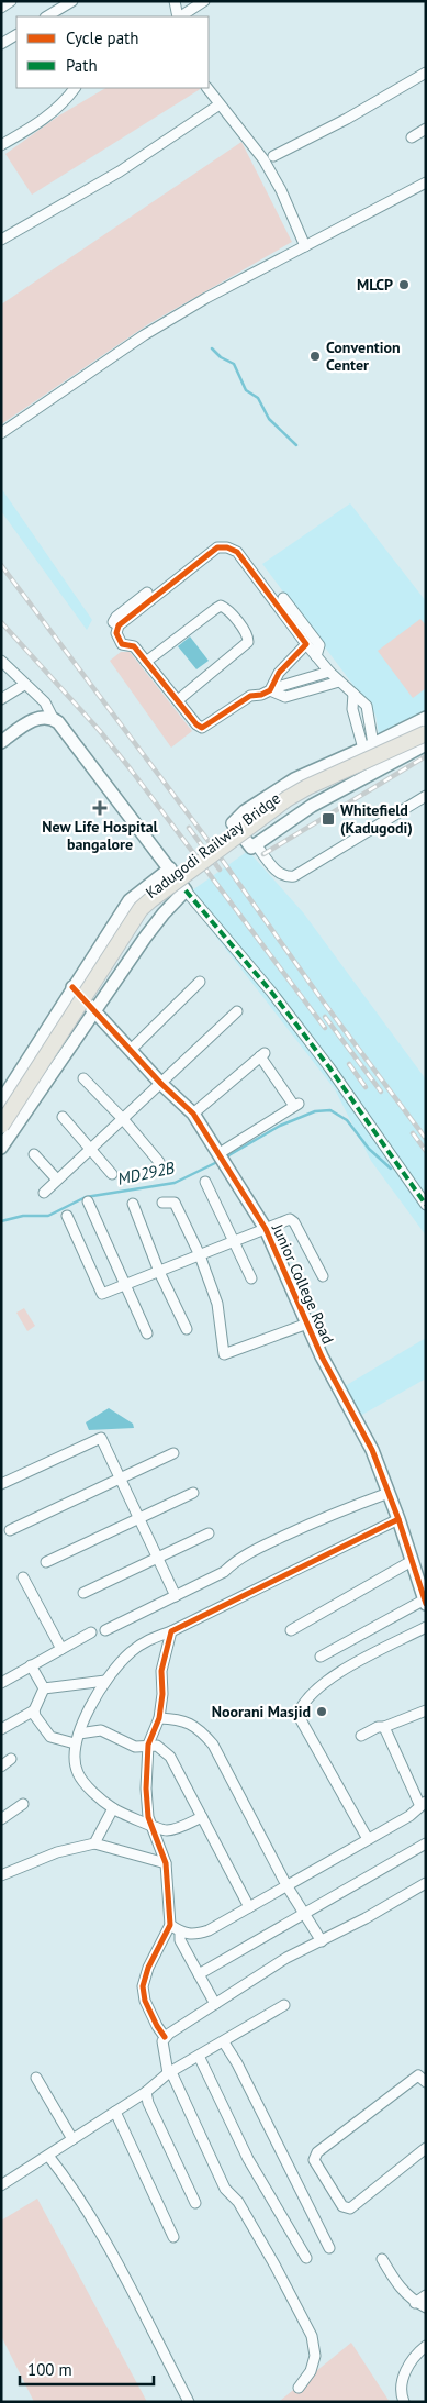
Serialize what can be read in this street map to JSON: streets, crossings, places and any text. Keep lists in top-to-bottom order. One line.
{"streets":{"main road":["Kadugodi Railway Bridge"],"street":["Junior College Road"]},"water":["MD292B"],"places":{"other":["MLCP","Convention Center","Noorani Masjid"],"health":["New Life Hospital bangalore"],"transit":["Whitefield (Kadugodi)"]},"legend":["Cycle path","Path"],"scale_bar":"100 m"}
